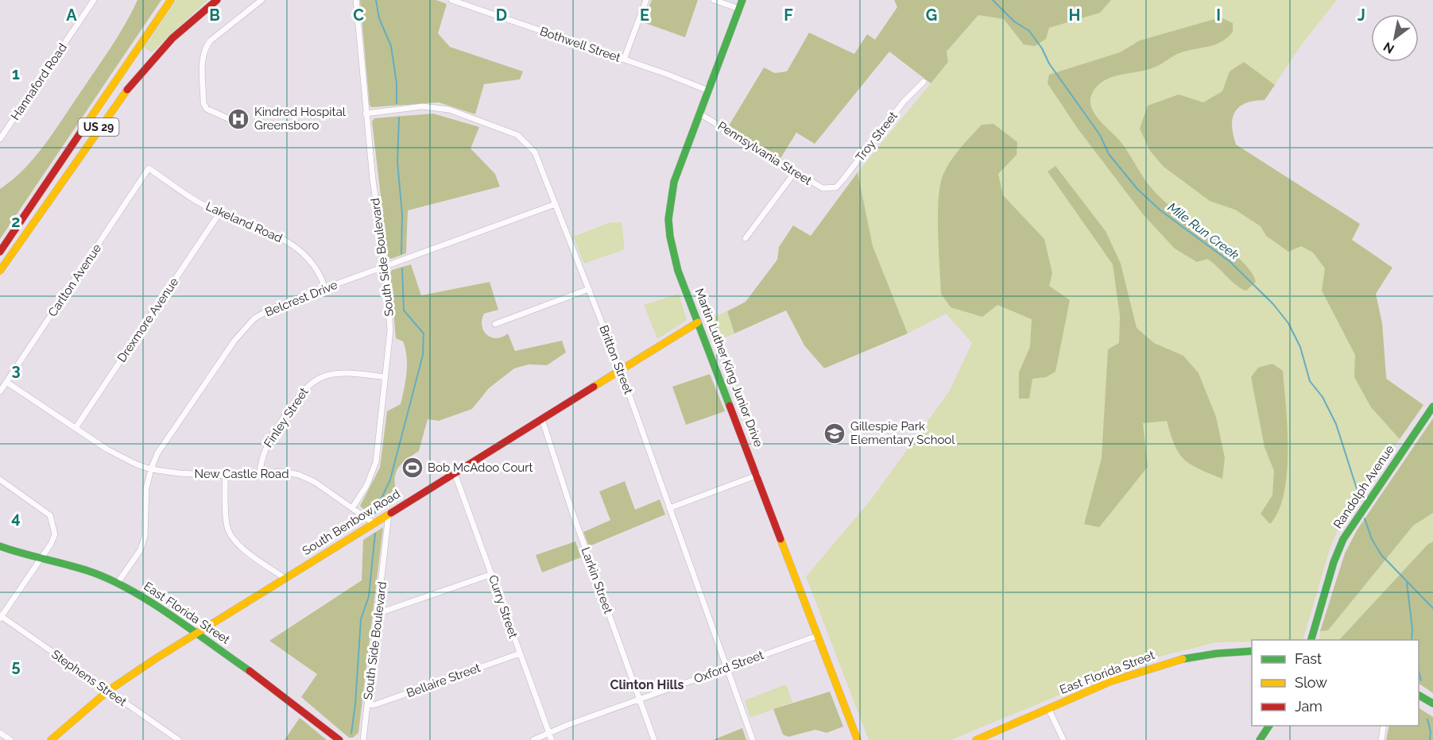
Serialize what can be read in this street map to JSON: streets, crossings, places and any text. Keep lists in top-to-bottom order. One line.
{"streets":{"main road":["US 29","Martin Luther King Junior Drive","Randolph Avenue","South Benbow Road","East Florida Street"],"street":["Bothwell Street","Hannaford Road","Troy Street","Pennsylvania Street","Lakeland Road","South Side Boulevard","Carlton Avenue","Belcrest Drive","Drexmore Avenue","Britton Street","Finley Street","New Castle Road","Larkin Street","Curry Street","Oxford Street","Stephens Street","Bellaire Street"]},"crossings":[["Bothwell Street","Martin Luther King Junior Drive"],["Troy Street","Pennsylvania Street"],["Pennsylvania Street","Martin Luther King Junior Drive"],["Lakeland Road","Carlton Avenue"],["Lakeland Road","Belcrest Drive"],["Lakeland Road","Drexmore Avenue"],["South Side Boulevard","Belcrest Drive"],["South Side Boulevard","Britton Street"],["South Side Boulevard","Finley Street"],["South Side Boulevard","New Castle Road"],["South Side Boulevard","South Benbow Road"],["South Side Boulevard","Bellaire Street"],["Carlton Avenue","New Castle Road"],["Belcrest Drive","Britton Street"],["Belcrest Drive","New Castle Road"],["Belcrest Drive","East Florida Street"],["Drexmore Avenue","New Castle Road"],["Britton Street","South Benbow Road"],["Britton Street","Oxford Street"],["Martin Luther King Junior Drive","South Benbow Road"],["Martin Luther King Junior Drive","Oxford Street"],["Finley Street","New Castle Road"],["New Castle Road","South Benbow Road"],["South Benbow Road","Larkin Street"],["South Benbow Road","Curry Street"],["South Benbow Road","East Florida Street"],["South Benbow Road","Stephens Street"],["Larkin Street","Oxford Street"],["Curry Street","Oxford Street"],["Curry Street","Bellaire Street"]],"districts":["Clinton Hills"],"water":["Mile Run Creek"],"places":{"hospital":["Kindred Hospital Greensboro"],"school or university":["Gillespie Park Elementary School"],"sports":["Bob McAdoo Court"]},"legend":["Fast","Slow","Jam"],"north":"bottom left","grid":{"columns":["A","B","C","D","E","F","G","H","I","J"],"rows":["1","2","3","4","5"]}}
